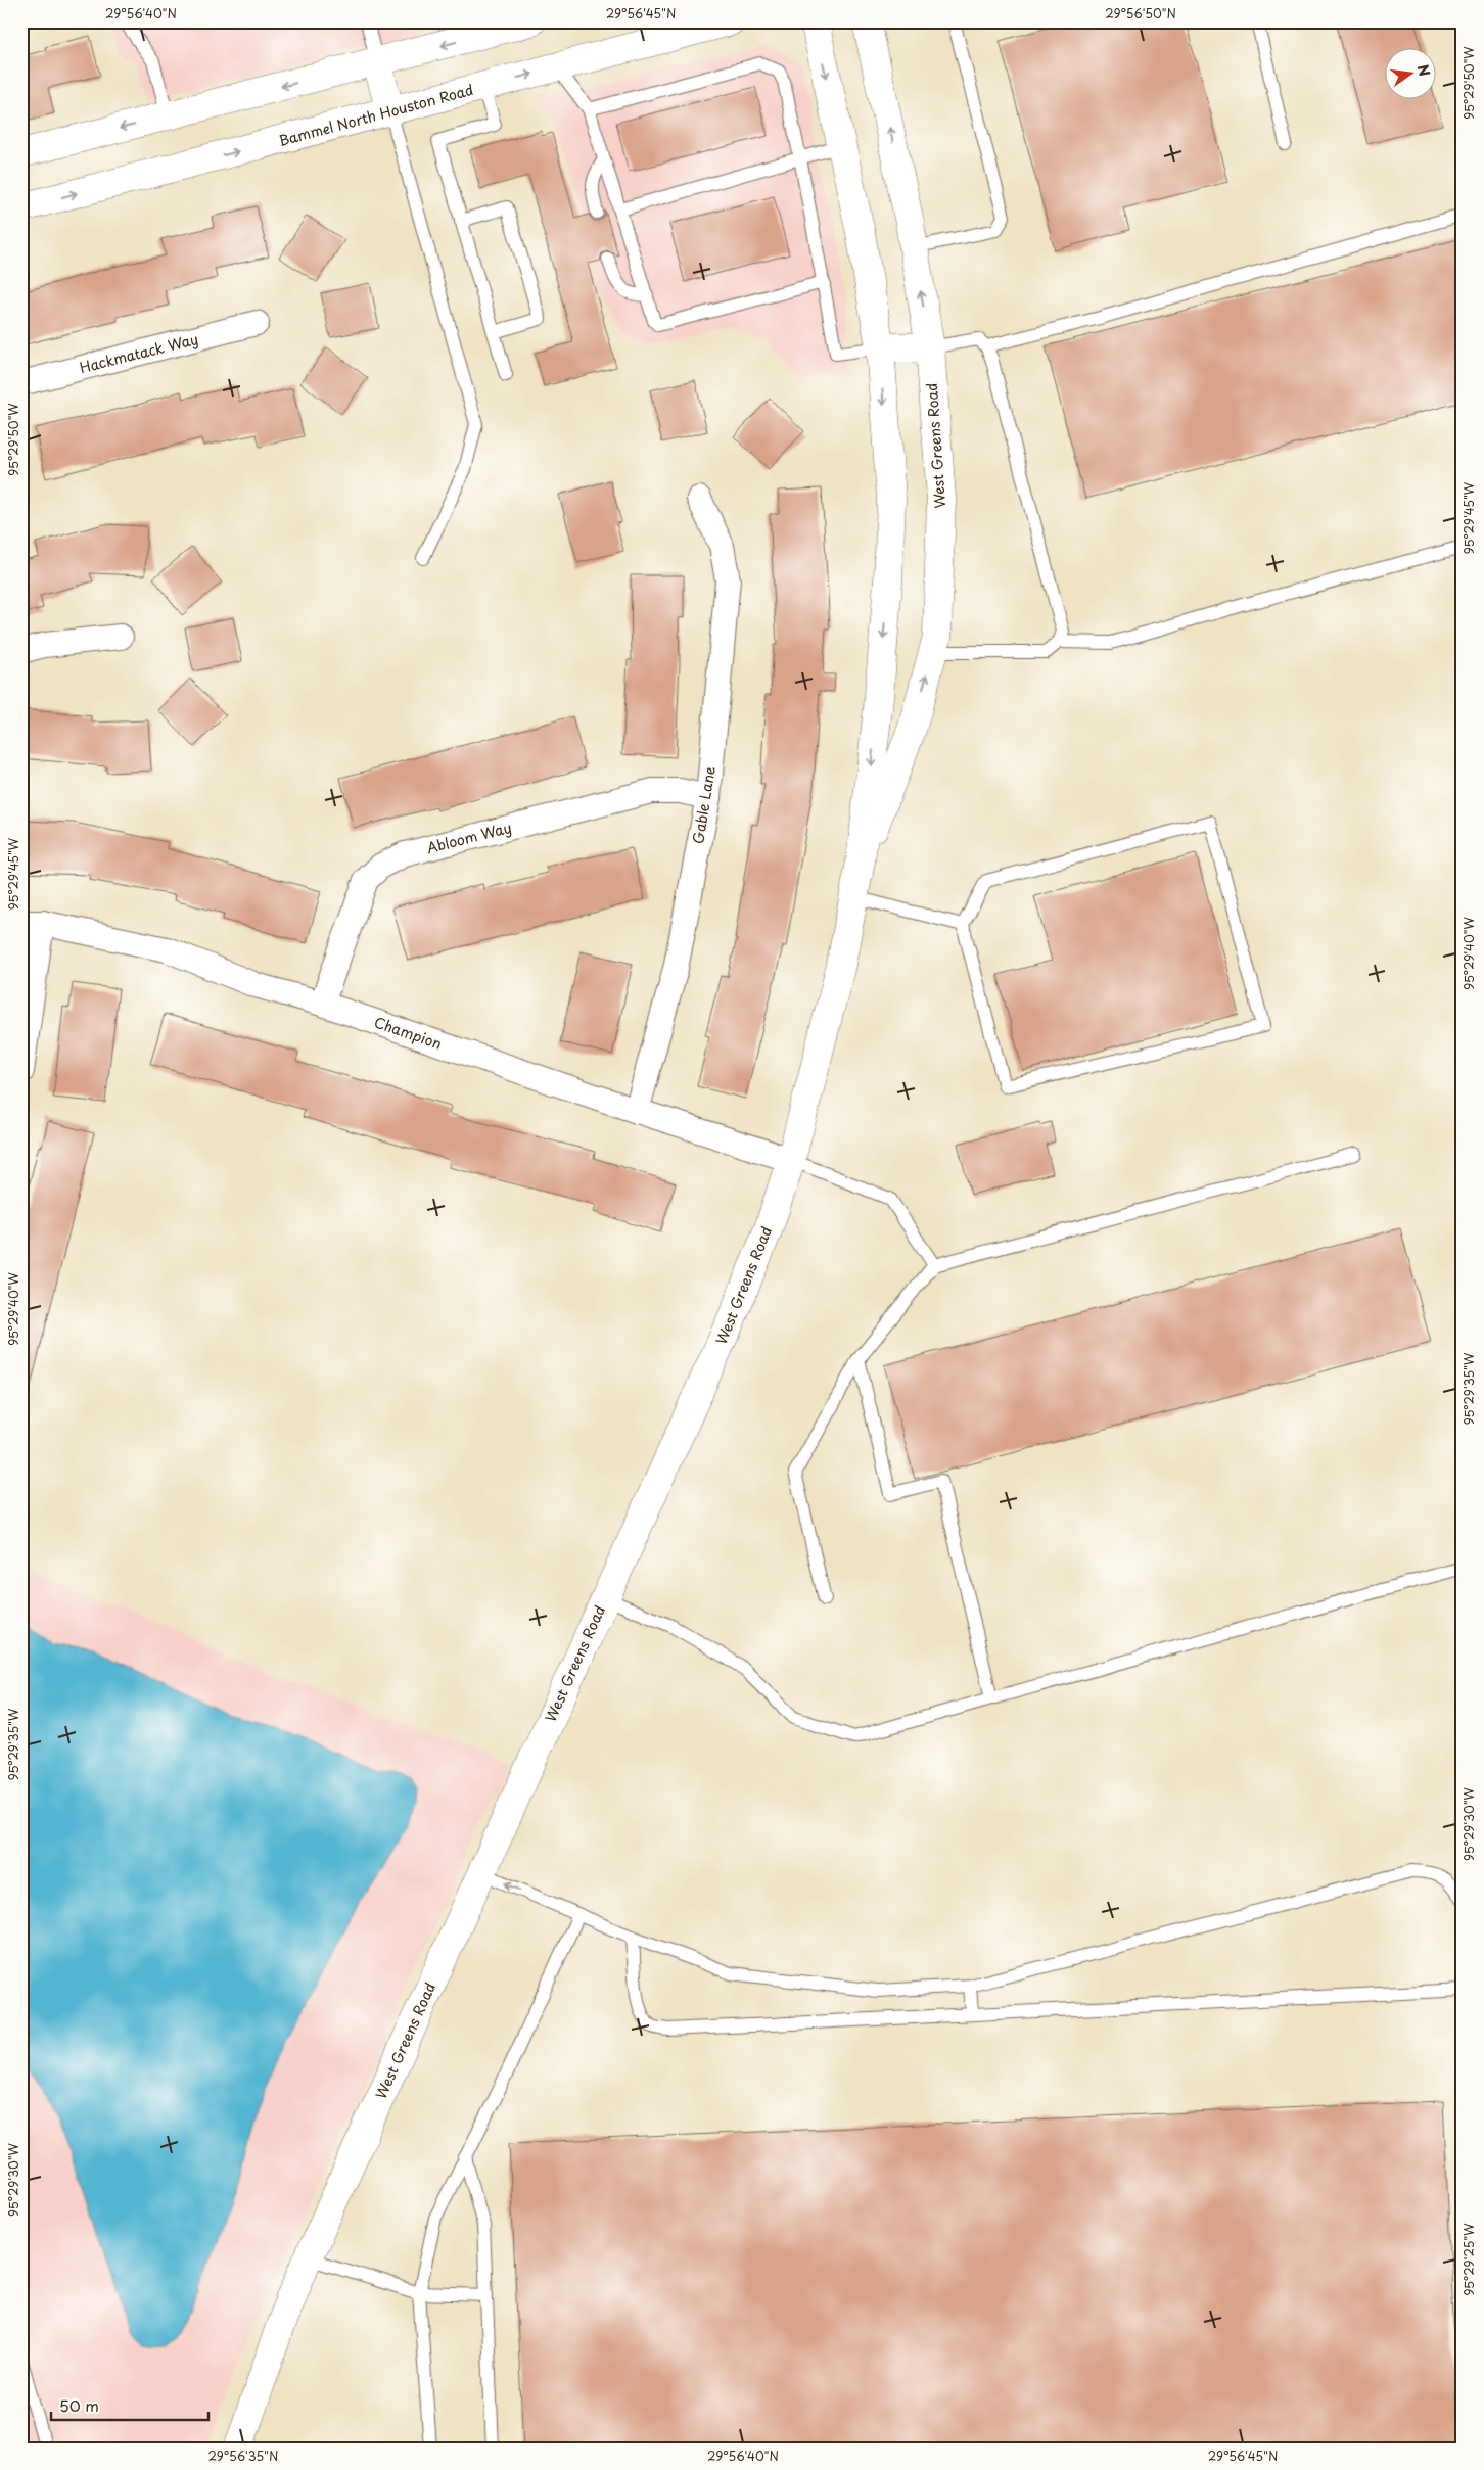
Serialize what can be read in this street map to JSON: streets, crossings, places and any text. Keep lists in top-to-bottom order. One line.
{"streets":{"main road":["Bammel North Houston Road","West Greens Road"],"street":["Hackmatack Way","Gable Lane","Abloom Way","Champion"]},"crossings":[["West Greens Road","Champion"],["Gable Lane","Abloom Way"],["Gable Lane","Champion"],["Abloom Way","Champion"]],"scale_bar":"50 m","north":"right","coordinates":["29°56'40\"N","29°56'45\"N","29°56'50\"N","95°29'50\"W","95°29'45\"W","95°29'40\"W","95°29'35\"W","95°29'30\"W","95°29'25\"W","29°56'35\"N"]}
